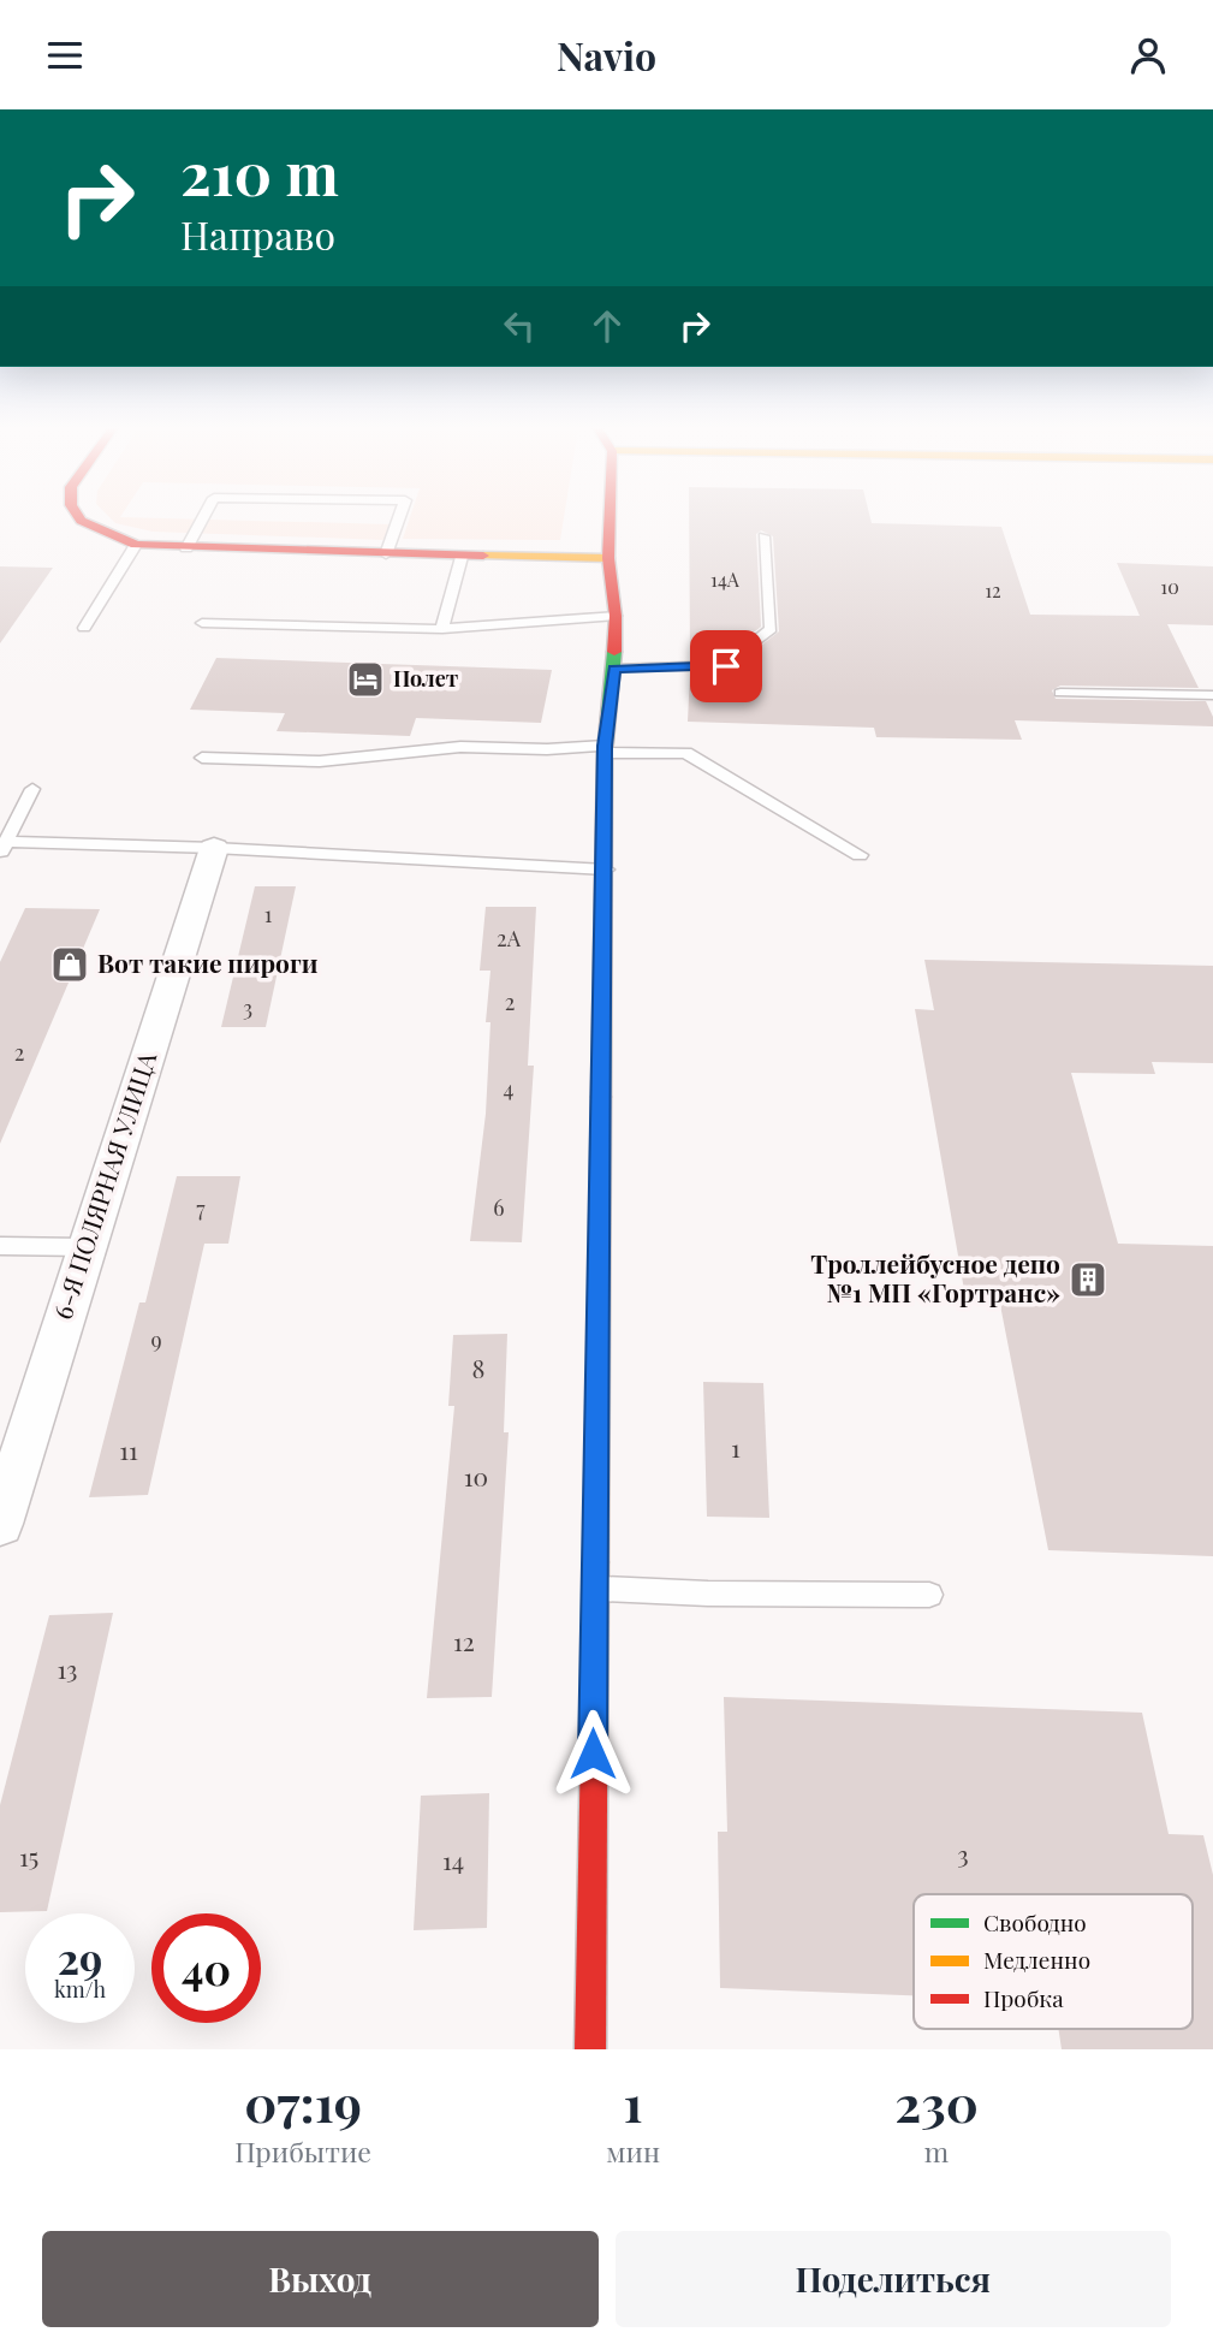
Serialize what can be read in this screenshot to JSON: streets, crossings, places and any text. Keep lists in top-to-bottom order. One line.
{"streets":{"street":["6-Я ПОЛЯРНАЯ УЛИЦА"]},"places":{"hotel":["Полет"],"shop":["Вот такие пироги"],"building":["Троллейбусное депо №1 МП «Гортранс»"]},"house_numbers":["14А","10","12","1","2А","2","3","2","4","6","7","9","8","1","11","10","12","13","3","15","14"],"legend":["Свободно","Медленно","Пробка"],"page":{"header":"Navio","turn":["210 m","Направо"],"speed":"29 km/h","limit":"40","eta":["07:19","Прибытие","1","мин","230","m"],"buttons":["Выход","Поделиться"]}}
